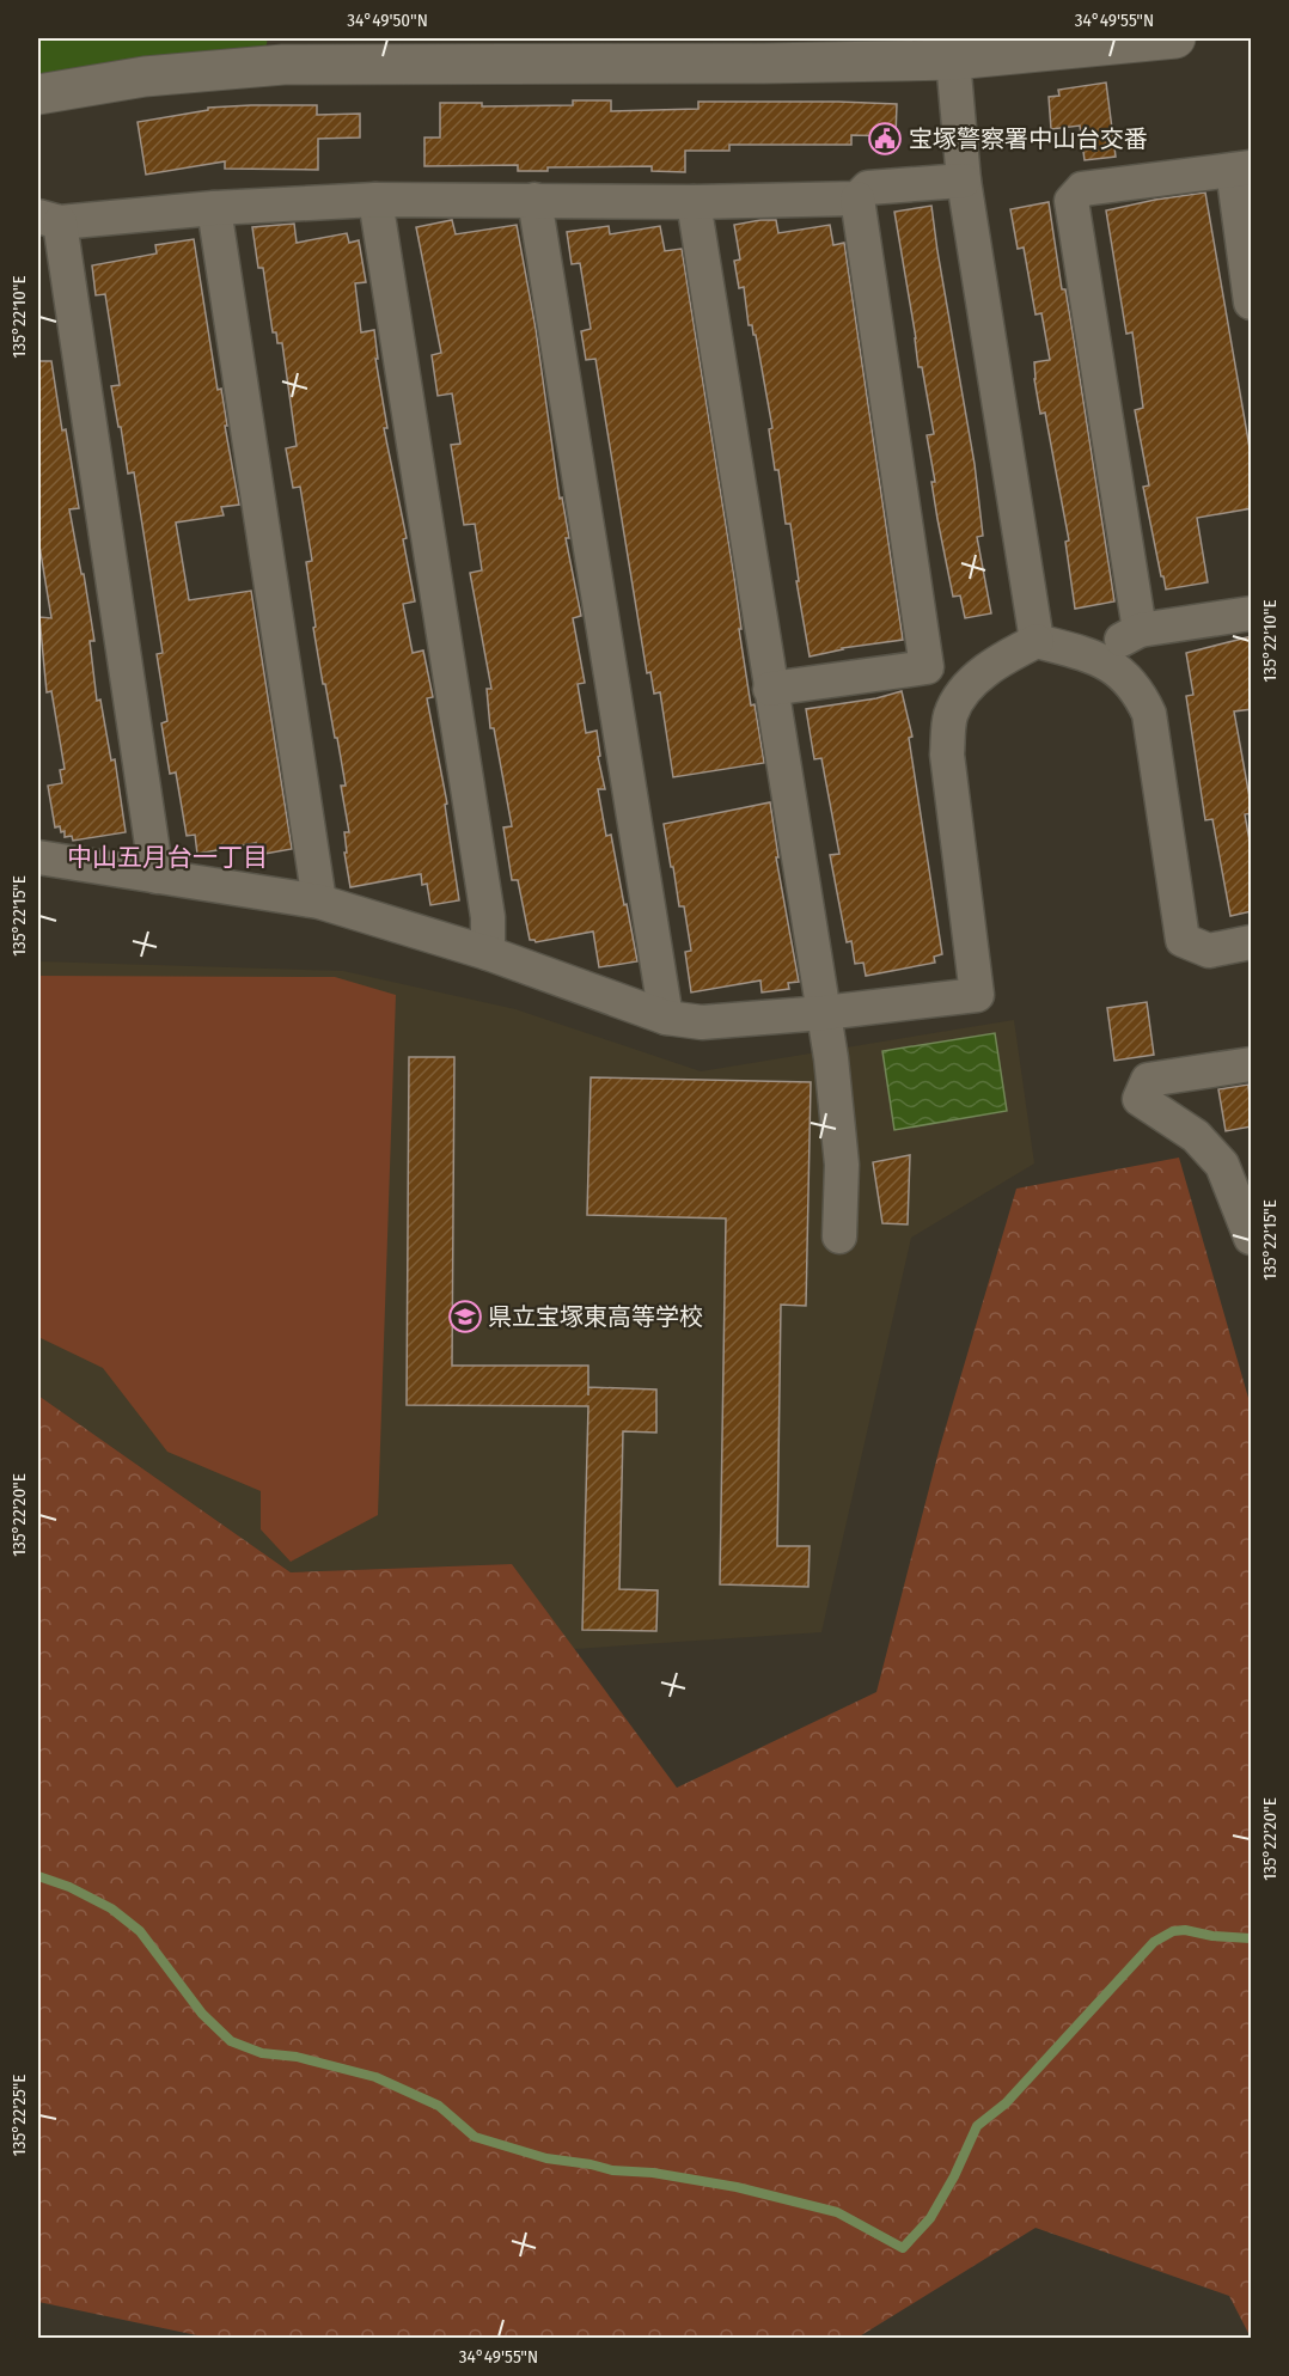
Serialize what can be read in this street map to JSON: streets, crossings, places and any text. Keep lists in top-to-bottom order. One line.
{"districts":["中山五月台一丁目"],"places":{"public building":["宝塚警察署中山台交番"],"school or university":["県立宝塚東高等学校"]},"coordinates":["34°49'50\"N","34°49'55\"N","135°22'10\"E","135°22'15\"E","135°22'20\"E","135°22'25\"E"]}
